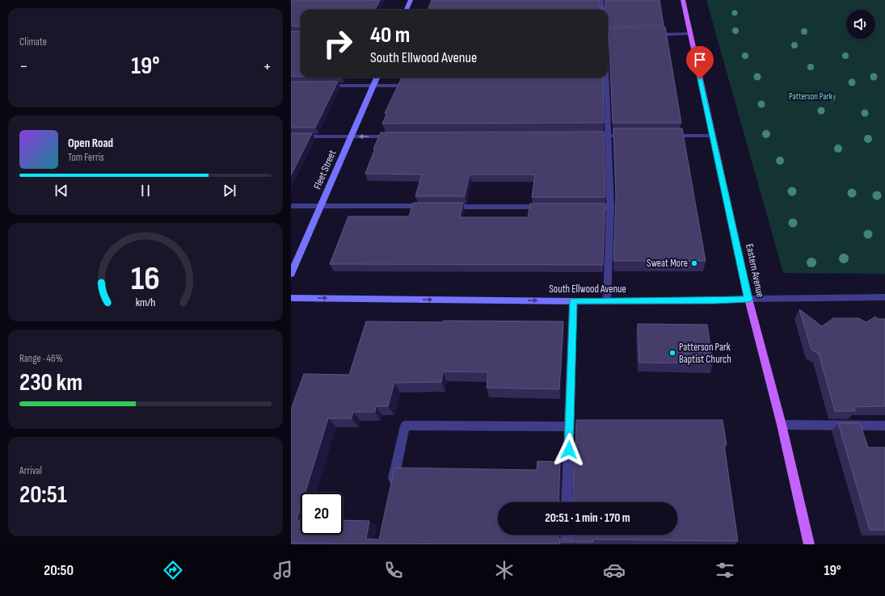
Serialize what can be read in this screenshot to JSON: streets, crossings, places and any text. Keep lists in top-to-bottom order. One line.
{"streets":{"main road":["Eastern Avenue"],"street":["Fleet Street","South Ellwood Avenue"]},"crossings":[["Eastern Avenue","South Ellwood Avenue"]],"one_way":["South Ellwood Avenue"],"parks":["Patterson Park"],"places":["Sweat More","Patterson Park Baptist Church"],"page":{"tile":["Climate",["Range · 46%","230 km"],["Arrival","20:51"]],"turn":["40 m","South Ellwood Avenue"],"heat":["−","19°","+"],"song":["Open Road","Tom Ferris"],"limit":"20","trip":"20:51 · 1 min · 170 m","tabs":["20:50","19°"],"gauge":["16","km/h"]}}
